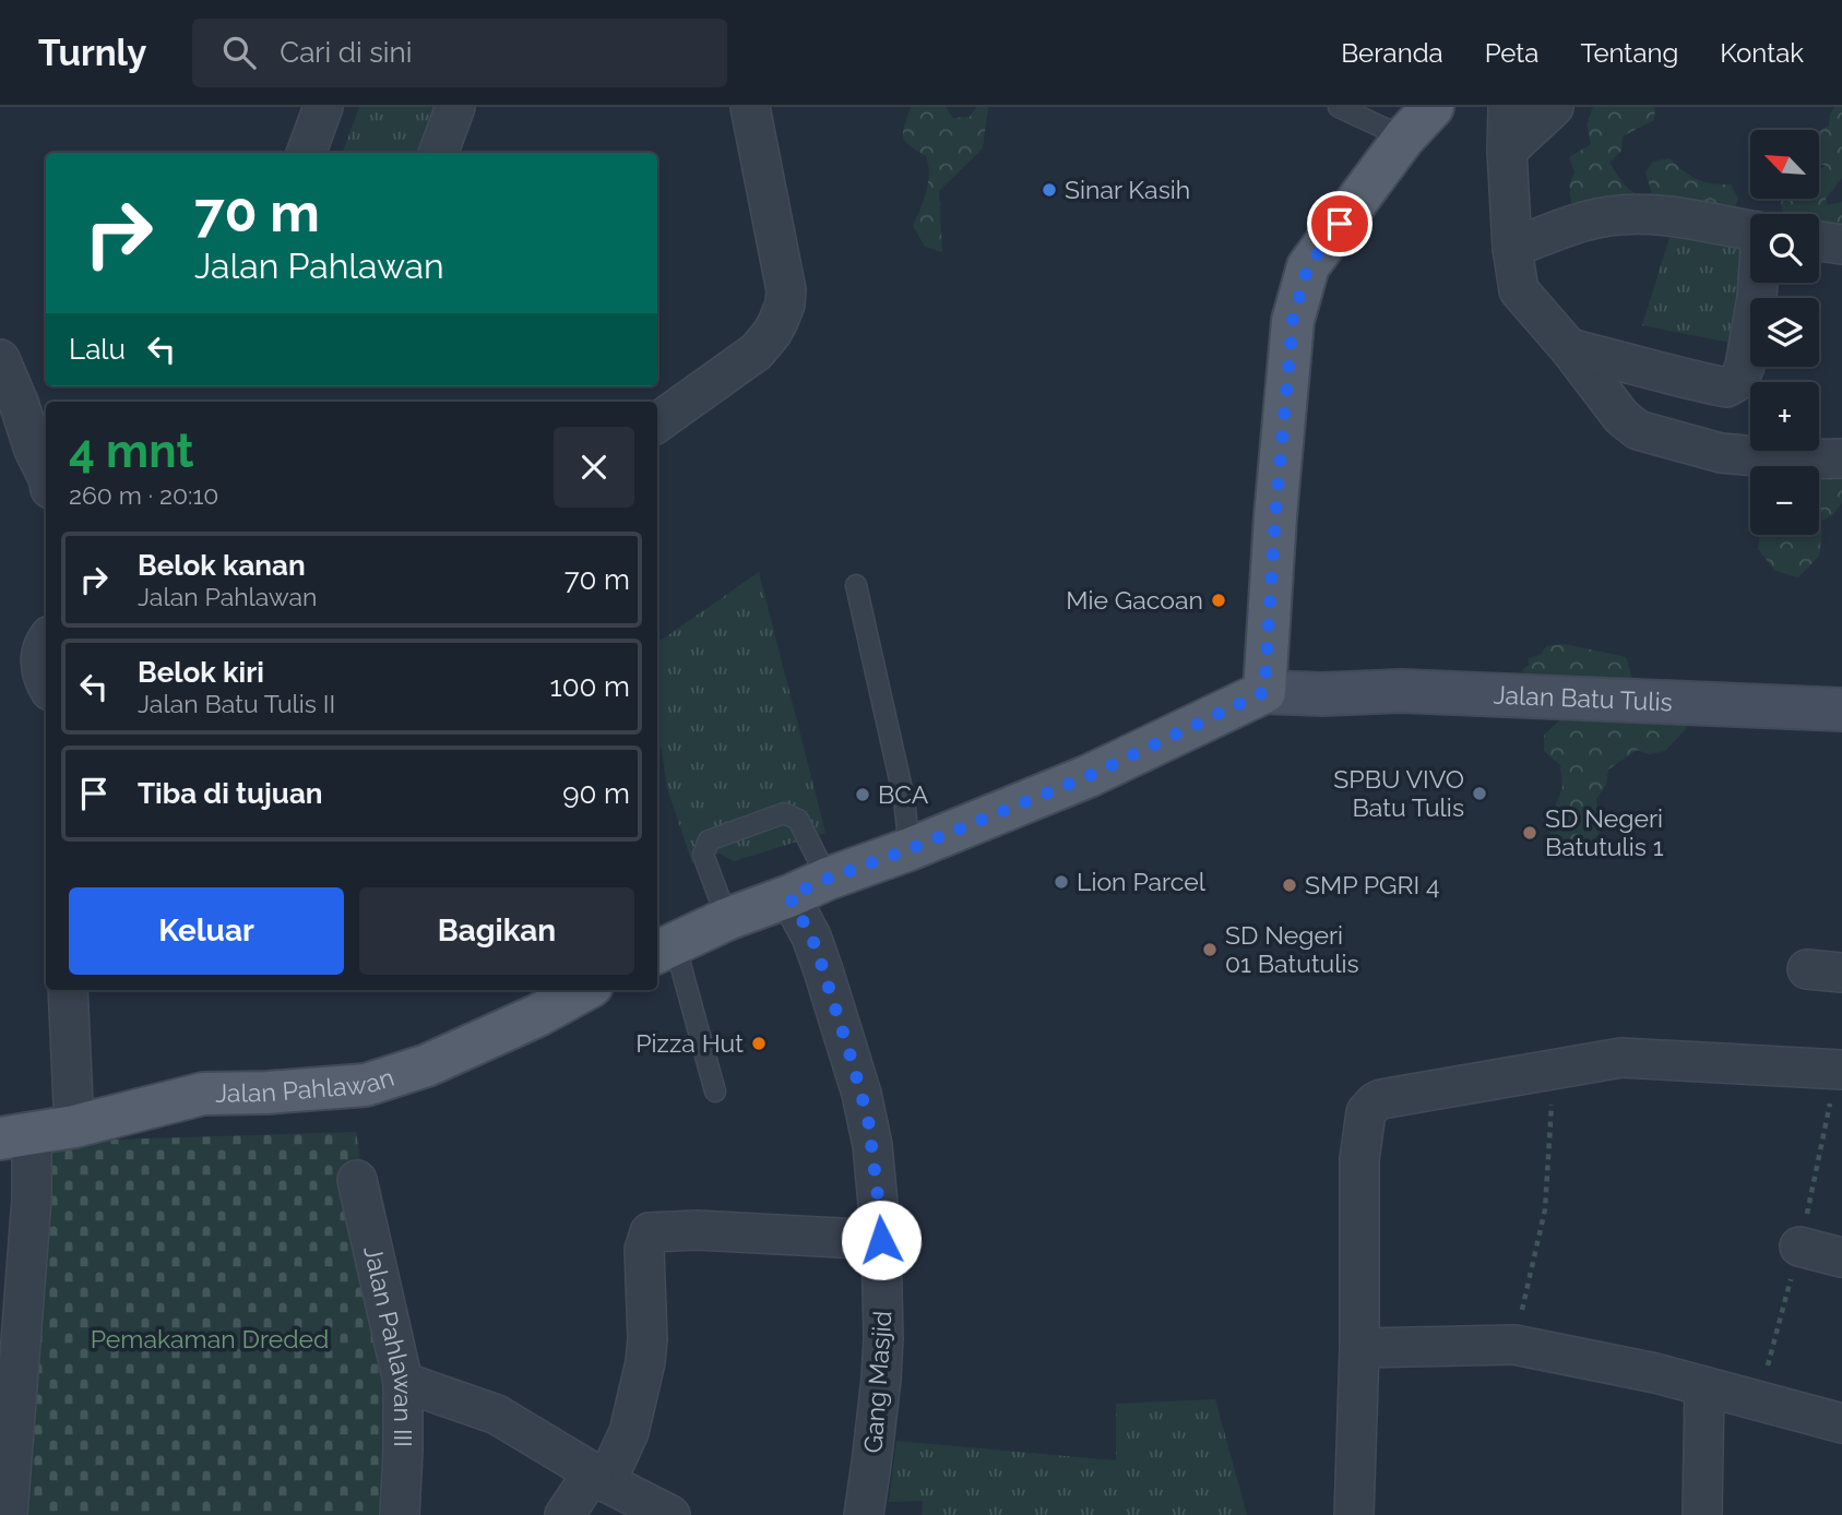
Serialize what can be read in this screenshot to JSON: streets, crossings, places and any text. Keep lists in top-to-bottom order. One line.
{"streets":{"main road":["Jalan Batu Tulis","Jalan Pahlawan"],"street":["Jalan Pahlawan III","Gang Masjid"]},"parks":["Pemakaman Dreded"],"places":["Sinar Kasih","Mie Gacoan","SPBU VIVO Batu Tulis","BCA","SD Negeri Batutulis 1","Lion Parcel","SMP PGRI 4","SD Negeri 01 Batutulis","Pizza Hut"],"north":"top left","page":{"header":"Turnly","search":"Cari di sini","nav":["Beranda","Peta","Tentang","Kontak"],"map_buttons":["+","−"],"turn":["70 m","Jalan Pahlawan"],"then":"Lalu","heading":["4 mnt","260 m · 20:10"],"list":[{"name":"Belok kanan","note":"Jalan Pahlawan","value":"70 m"},{"name":"Belok kiri","note":"Jalan Batu Tulis II","value":"100 m"},{"name":"Tiba di tujuan","value":"90 m"}],"buttons":["Keluar","Bagikan"]}}
